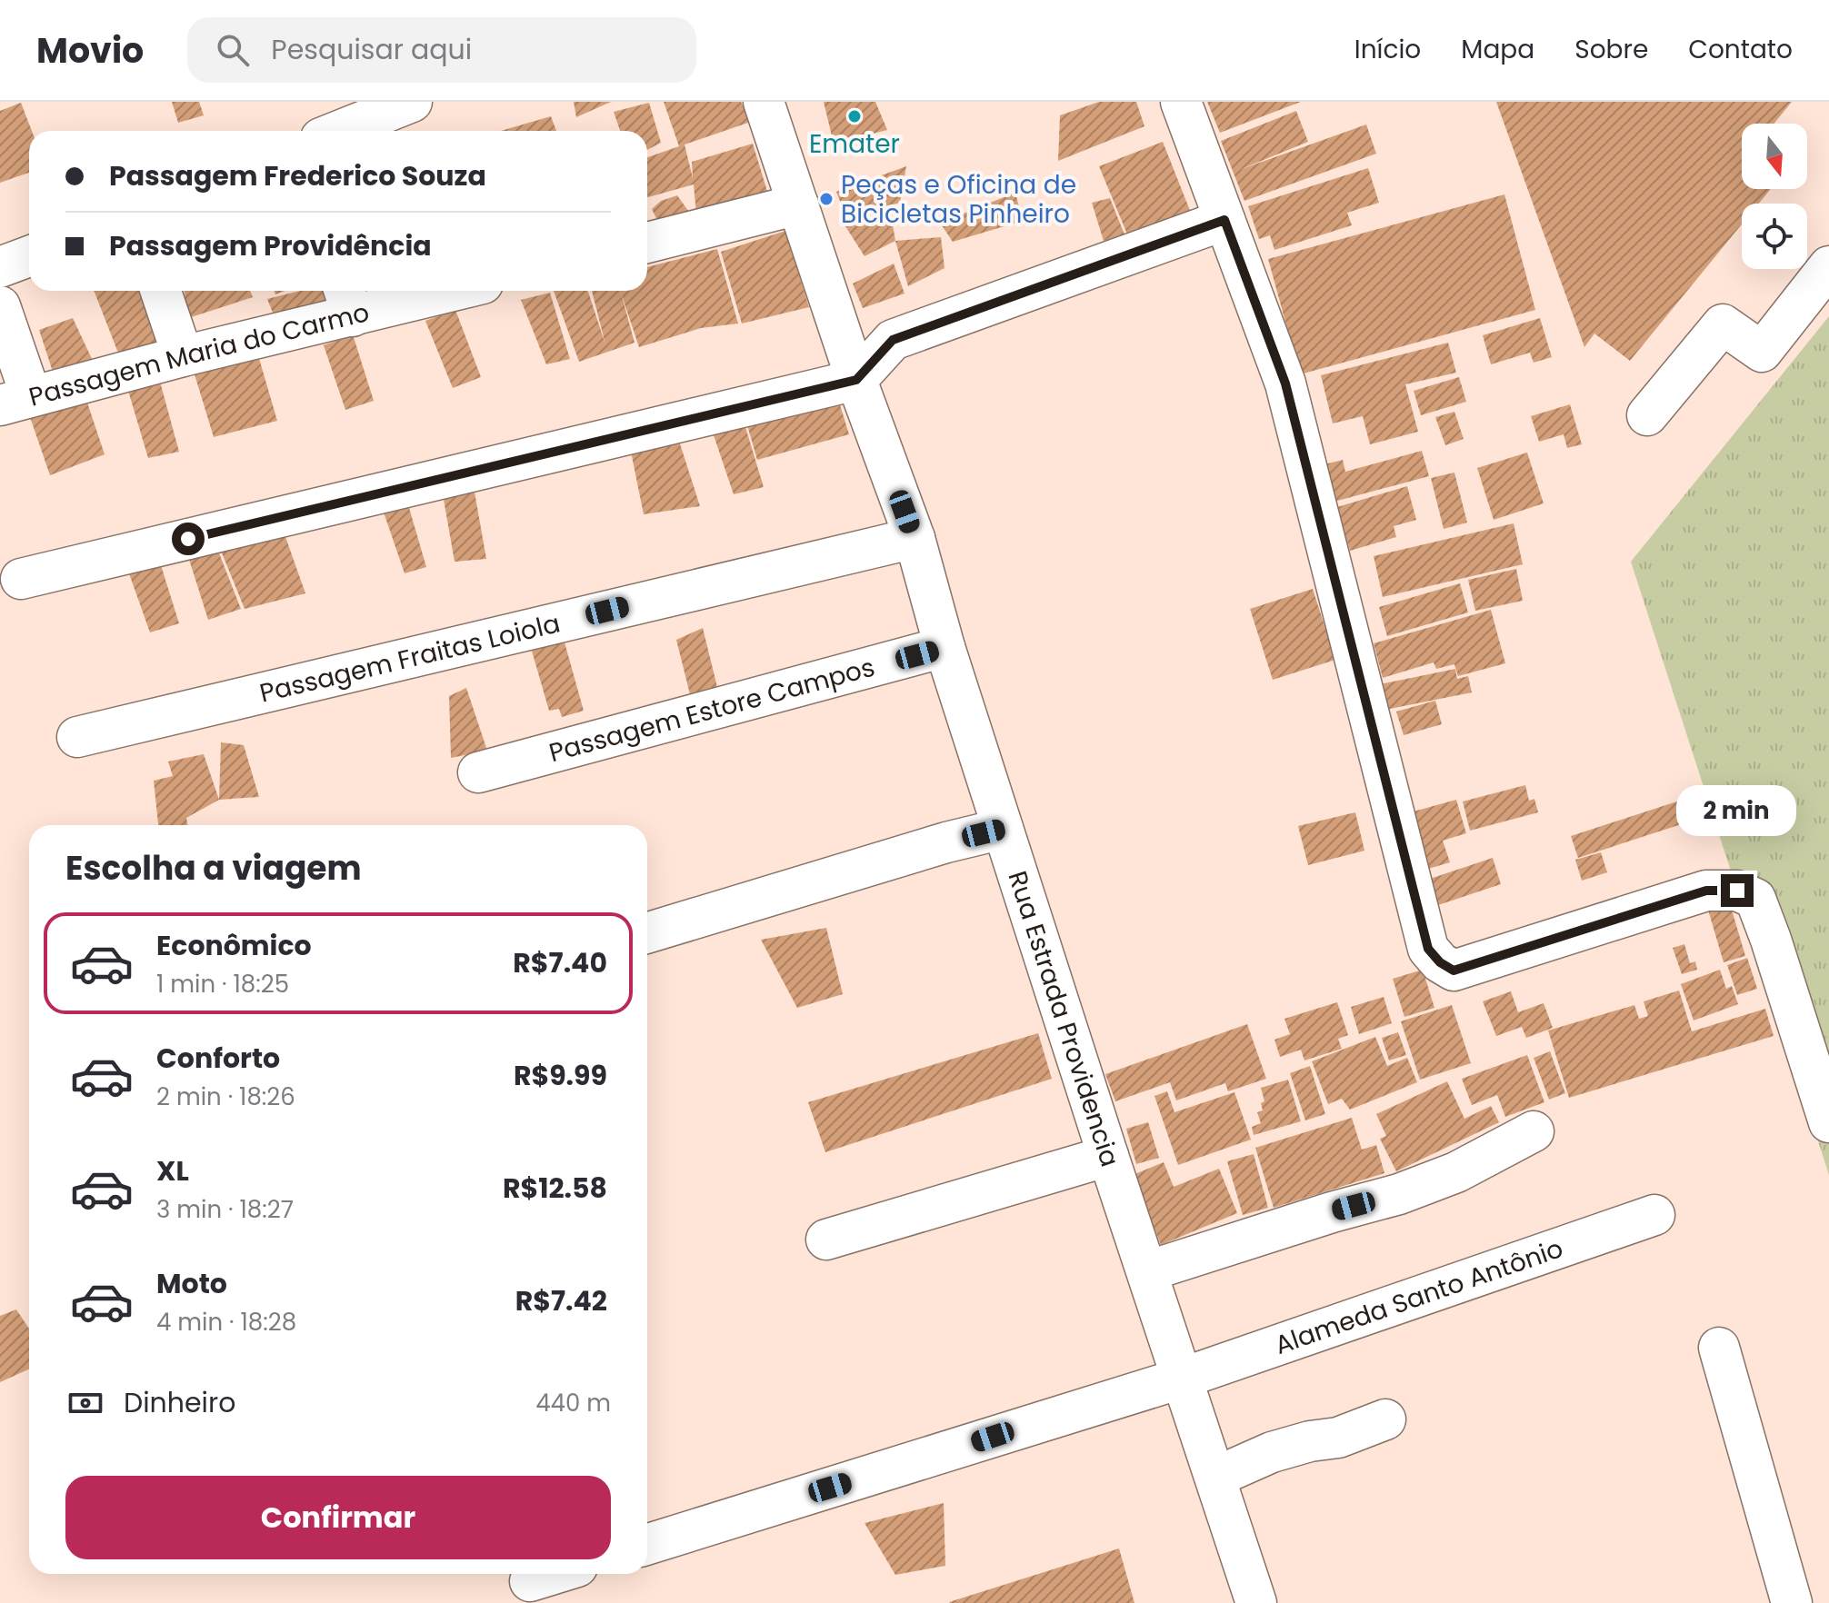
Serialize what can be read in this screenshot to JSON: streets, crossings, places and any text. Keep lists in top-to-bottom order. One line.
{"streets":{"street":["Passagem Maria do Carmo","Passagem Fraitas Loiola","Passagem Estore Campos","Rua Estrada Providencia","Alameda Santo Antônio"]},"crossings":[["Passagem Fraitas Loiola","Rua Estrada Providencia"],["Passagem Estore Campos","Rua Estrada Providencia"],["Rua Estrada Providencia","Alameda Santo Antônio"]],"places":["Emater","Peças e Oficina de Bicicletas Pinheiro"],"north":"bottom","page":{"header":"Movio","search":"Pesquisar aqui","nav":["Início","Mapa","Sobre","Contato"],"banner":["Passagem Frederico Souza","Passagem Providência"],"bubble":"2 min","heading":"Escolha a viagem","list":[{"name":"Econômico","note":"1 min · 18:25","value":"R$7.40"},{"name":"Conforto","note":"2 min · 18:26","value":"R$9.99"},{"name":"XL","note":"3 min · 18:27","value":"R$12.58"},{"name":"Moto","note":"4 min · 18:28","value":"R$7.42"}],"pay":["Dinheiro","440 m"],"buttons":"Confirmar"}}
